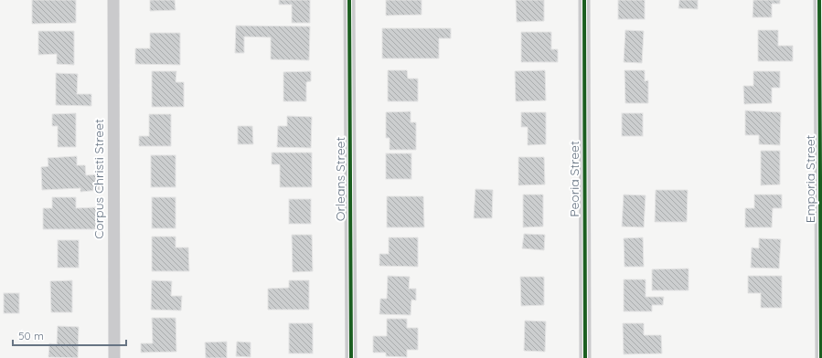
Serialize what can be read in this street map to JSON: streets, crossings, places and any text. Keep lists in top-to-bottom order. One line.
{"streets":{"street":["Corpus Christi Street","Orleans Street","Peoria Street","Emporia Street"]},"scale_bar":"50 m"}
